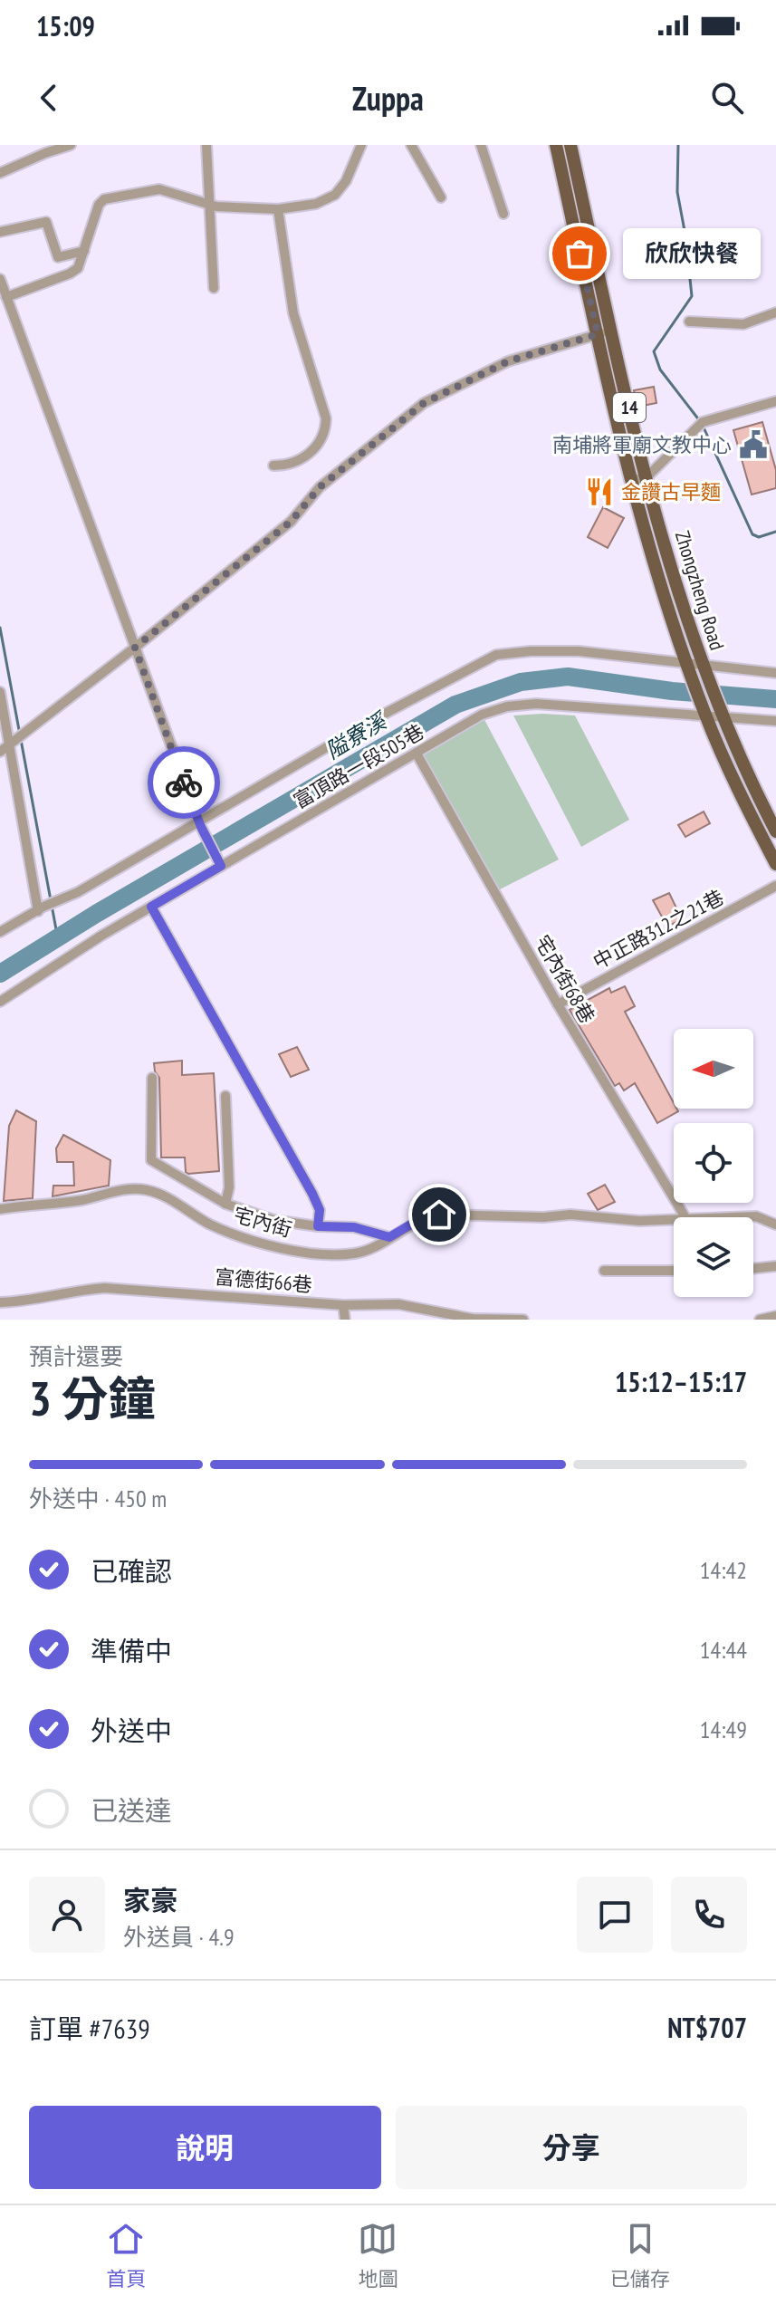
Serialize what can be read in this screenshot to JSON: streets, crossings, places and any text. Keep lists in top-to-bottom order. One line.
{"streets":{"main road":["14","Zhongzheng Road"],"street":["富頂路一段505巷","中正路312之21巷","宅內街68巷","宅內街","富德街66巷"]},"crossings":[["14","Zhongzheng Road"],["14","富頂路一段505巷"],["富頂路一段505巷","宅內街68巷"],["中正路312之21巷","宅內街68巷"]],"water":["隘寮溪"],"places":{"other":["欣欣快餐"],"public building":["南埔將軍廟文教中心"],"restaurant":["金讚古早麵"]},"north":"left","page":{"status":"15:09","header":"Zuppa","bubble":"欣欣快餐","heading":["3 分鐘","預計還要","15:12–15:17"],"panel":["家豪","外送員 · 4.9","訂單 #7639","NT$707"],"bar":"外送中 · 450 m","list":[["已確認","14:42"],["準備中","14:44"],["外送中","14:49"],"已送達"],"buttons":["說明","分享"],"tabs":["首頁","地圖","已儲存"]}}
